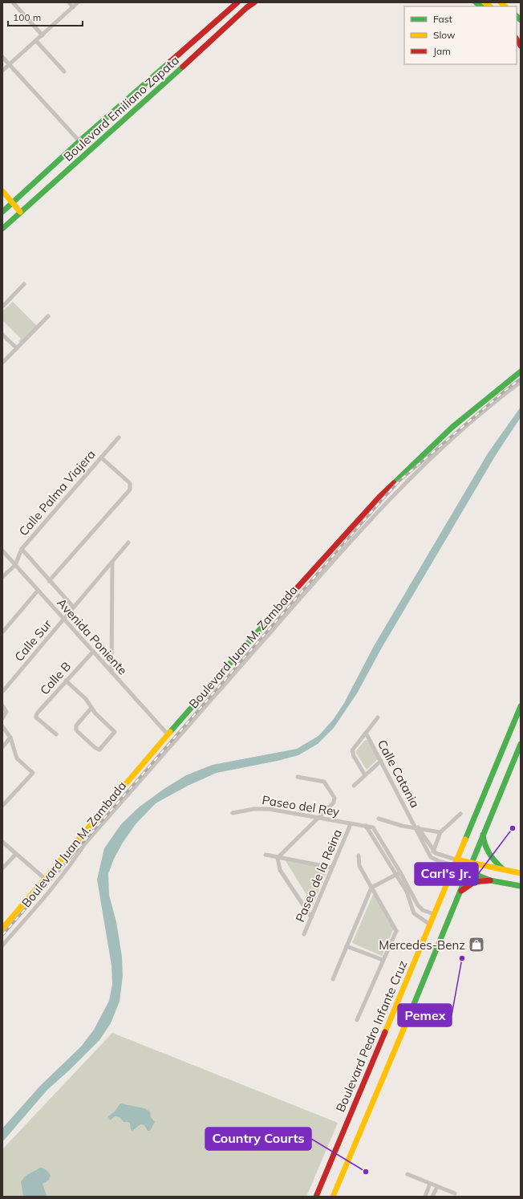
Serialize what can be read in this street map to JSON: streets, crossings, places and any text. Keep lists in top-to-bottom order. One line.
{"streets":{"main road":["Boulevard Emiliano Zapata","Boulevard Juan M. Zambada","Boulevard Pedro Infante Cruz"],"street":["Calle Palma Viajera","Avenida Poniente","Calle Sur","Calle B","Calle Catania","Paseo del Rey","Paseo de la Reina"]},"crossings":[["Calle Palma Viajera","Avenida Poniente"],["Avenida Poniente","Calle Sur"],["Avenida Poniente","Boulevard Juan M. Zambada"],["Avenida Poniente","Calle B"],["Paseo del Rey","Paseo de la Reina"],["Paseo del Rey","Boulevard Pedro Infante Cruz"]],"places":{"other":["Carl's Jr.","Pemex","Country Courts"],"shop":["Mercedes-Benz"]},"legend":["Fast","Slow","Jam"],"scale_bar":"100 m"}
